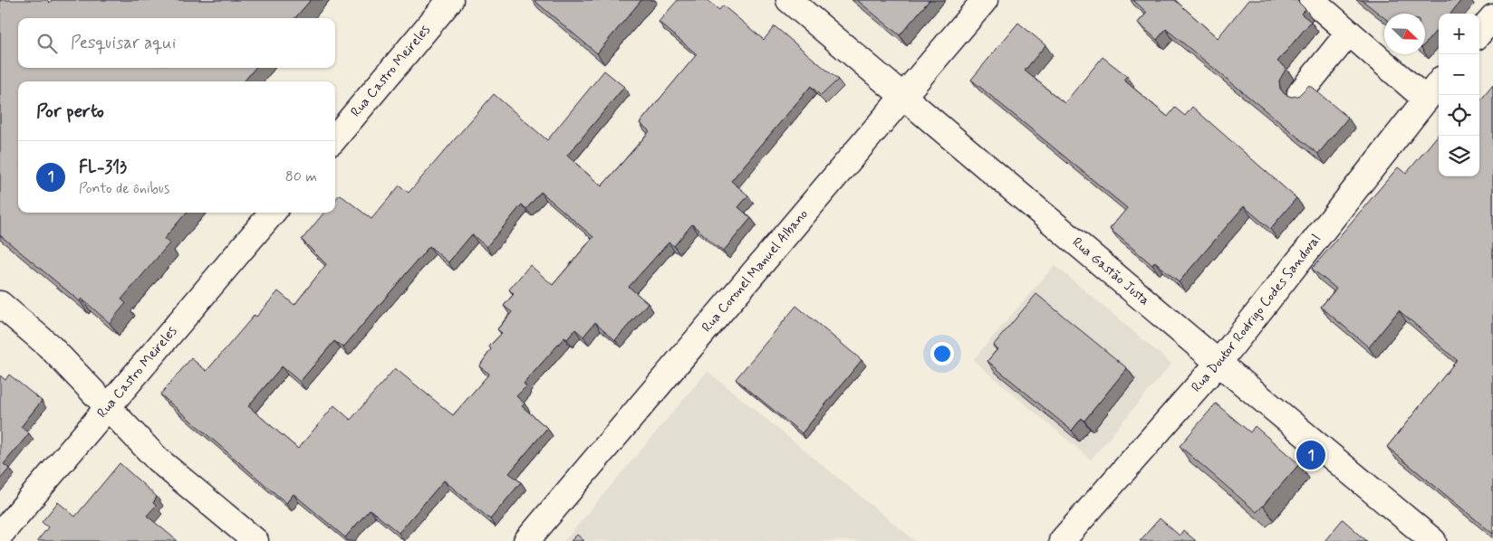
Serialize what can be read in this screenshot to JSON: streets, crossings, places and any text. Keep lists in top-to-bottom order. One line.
{"streets":{"street":["Rua Castro Meireles","Rua Coronel Manuel Albano","Rua Gastão Justa","Rua Doutor Rodrigo Codes Sandoval"]},"crossings":[["Rua Coronel Manuel Albano","Rua Gastão Justa"],["Rua Gastão Justa","Rua Doutor Rodrigo Codes Sandoval"]],"north":"bottom right","page":{"map_buttons":["+","−"],"search":"Pesquisar aqui","heading":"Por perto","list":[{"mark":"1","name":"FL-313","note":"Ponto de ônibus","value":"80 m"}],"pins":"1"}}
